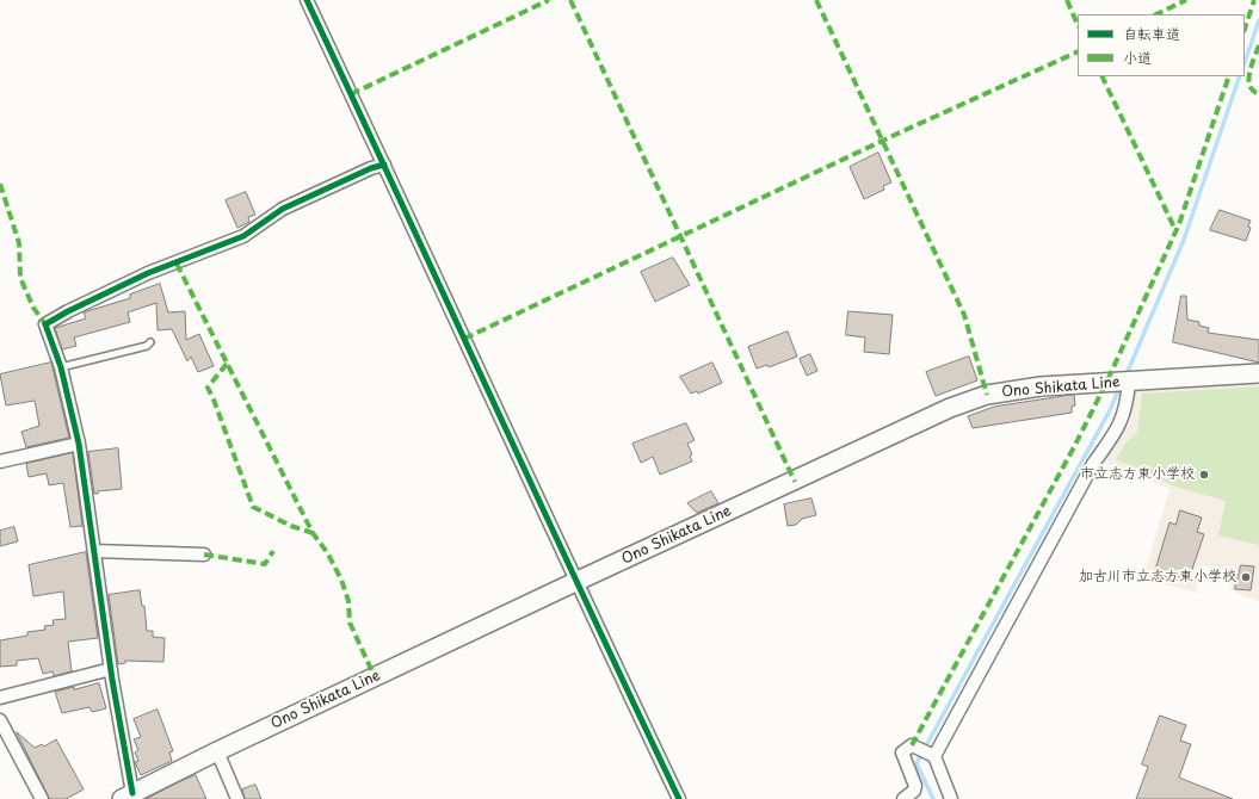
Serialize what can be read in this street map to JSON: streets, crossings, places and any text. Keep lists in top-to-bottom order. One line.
{"streets":{"main road":["Ono Shikata Line"]},"places":["市立志方東小学校","加古川市立志方東小学校"],"legend":["自転車道","小道"]}
